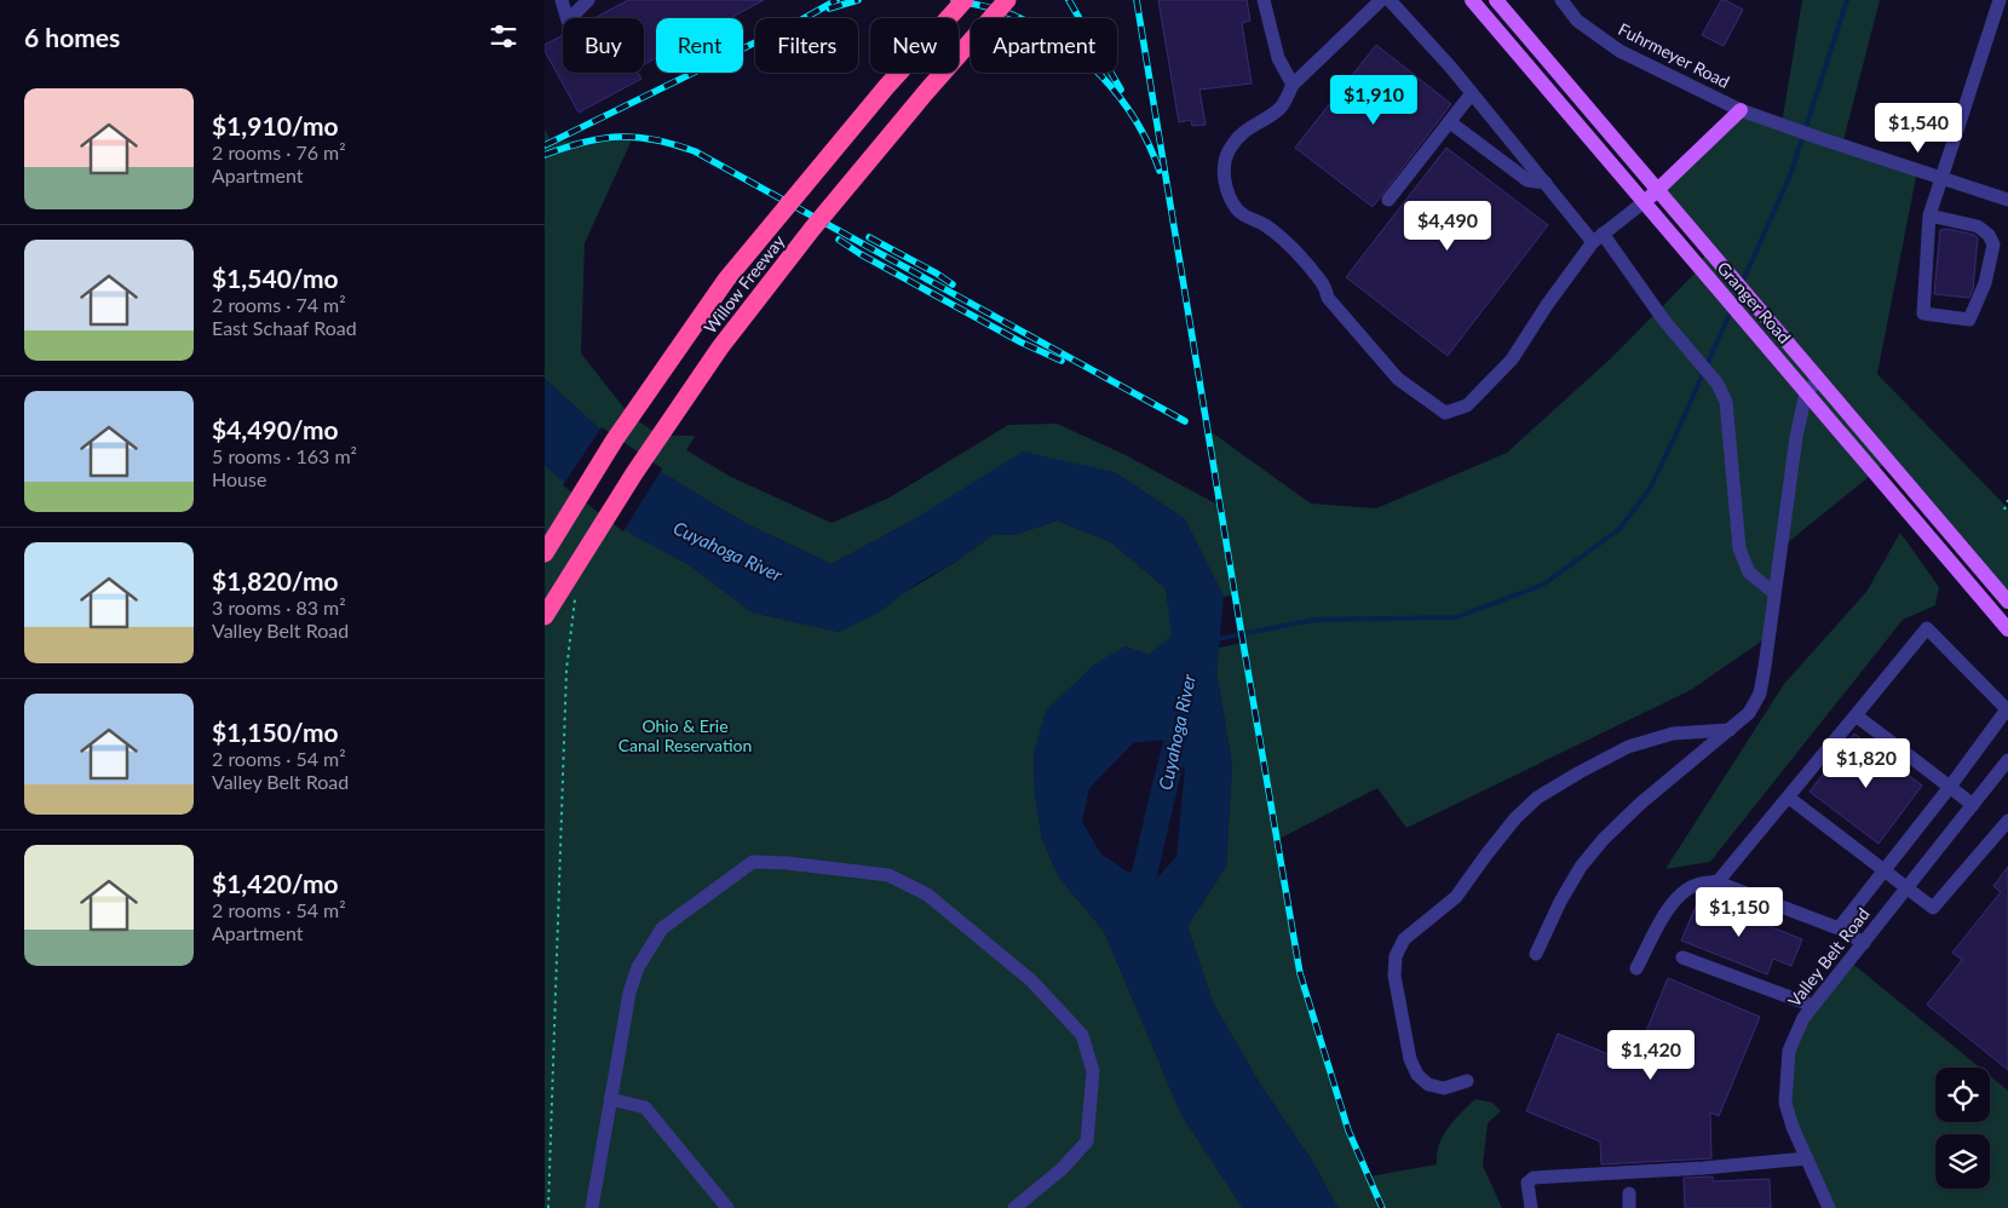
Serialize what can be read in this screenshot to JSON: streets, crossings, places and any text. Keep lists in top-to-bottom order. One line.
{"streets":{"highway":["Willow Freeway"],"main road":["Granger Road"],"street":["Fuhrmeyer Road","Valley Belt Road"]},"water":["Cuyahoga River"],"parks":["Ohio & Erie Canal Reservation"],"page":{"heading":"6 homes","chip":["Buy","Rent","Filters","New","Apartment"],"list":[{"name":"$1,910/mo","note":"2 rooms · 76 m² · Apartment"},{"name":"$1,540/mo","note":"2 rooms · 74 m² · East Schaaf Road"},{"name":"$4,490/mo","note":"5 rooms · 163 m² · House"},{"name":"$1,820/mo","note":"3 rooms · 83 m² · Valley Belt Road"},{"name":"$1,150/mo","note":"2 rooms · 54 m² · Valley Belt Road"},{"name":"$1,420/mo","note":"2 rooms · 54 m² · Apartment"}],"price":["$1,910","$1,540","$4,490","$1,820","$1,150","$1,420"]}}
